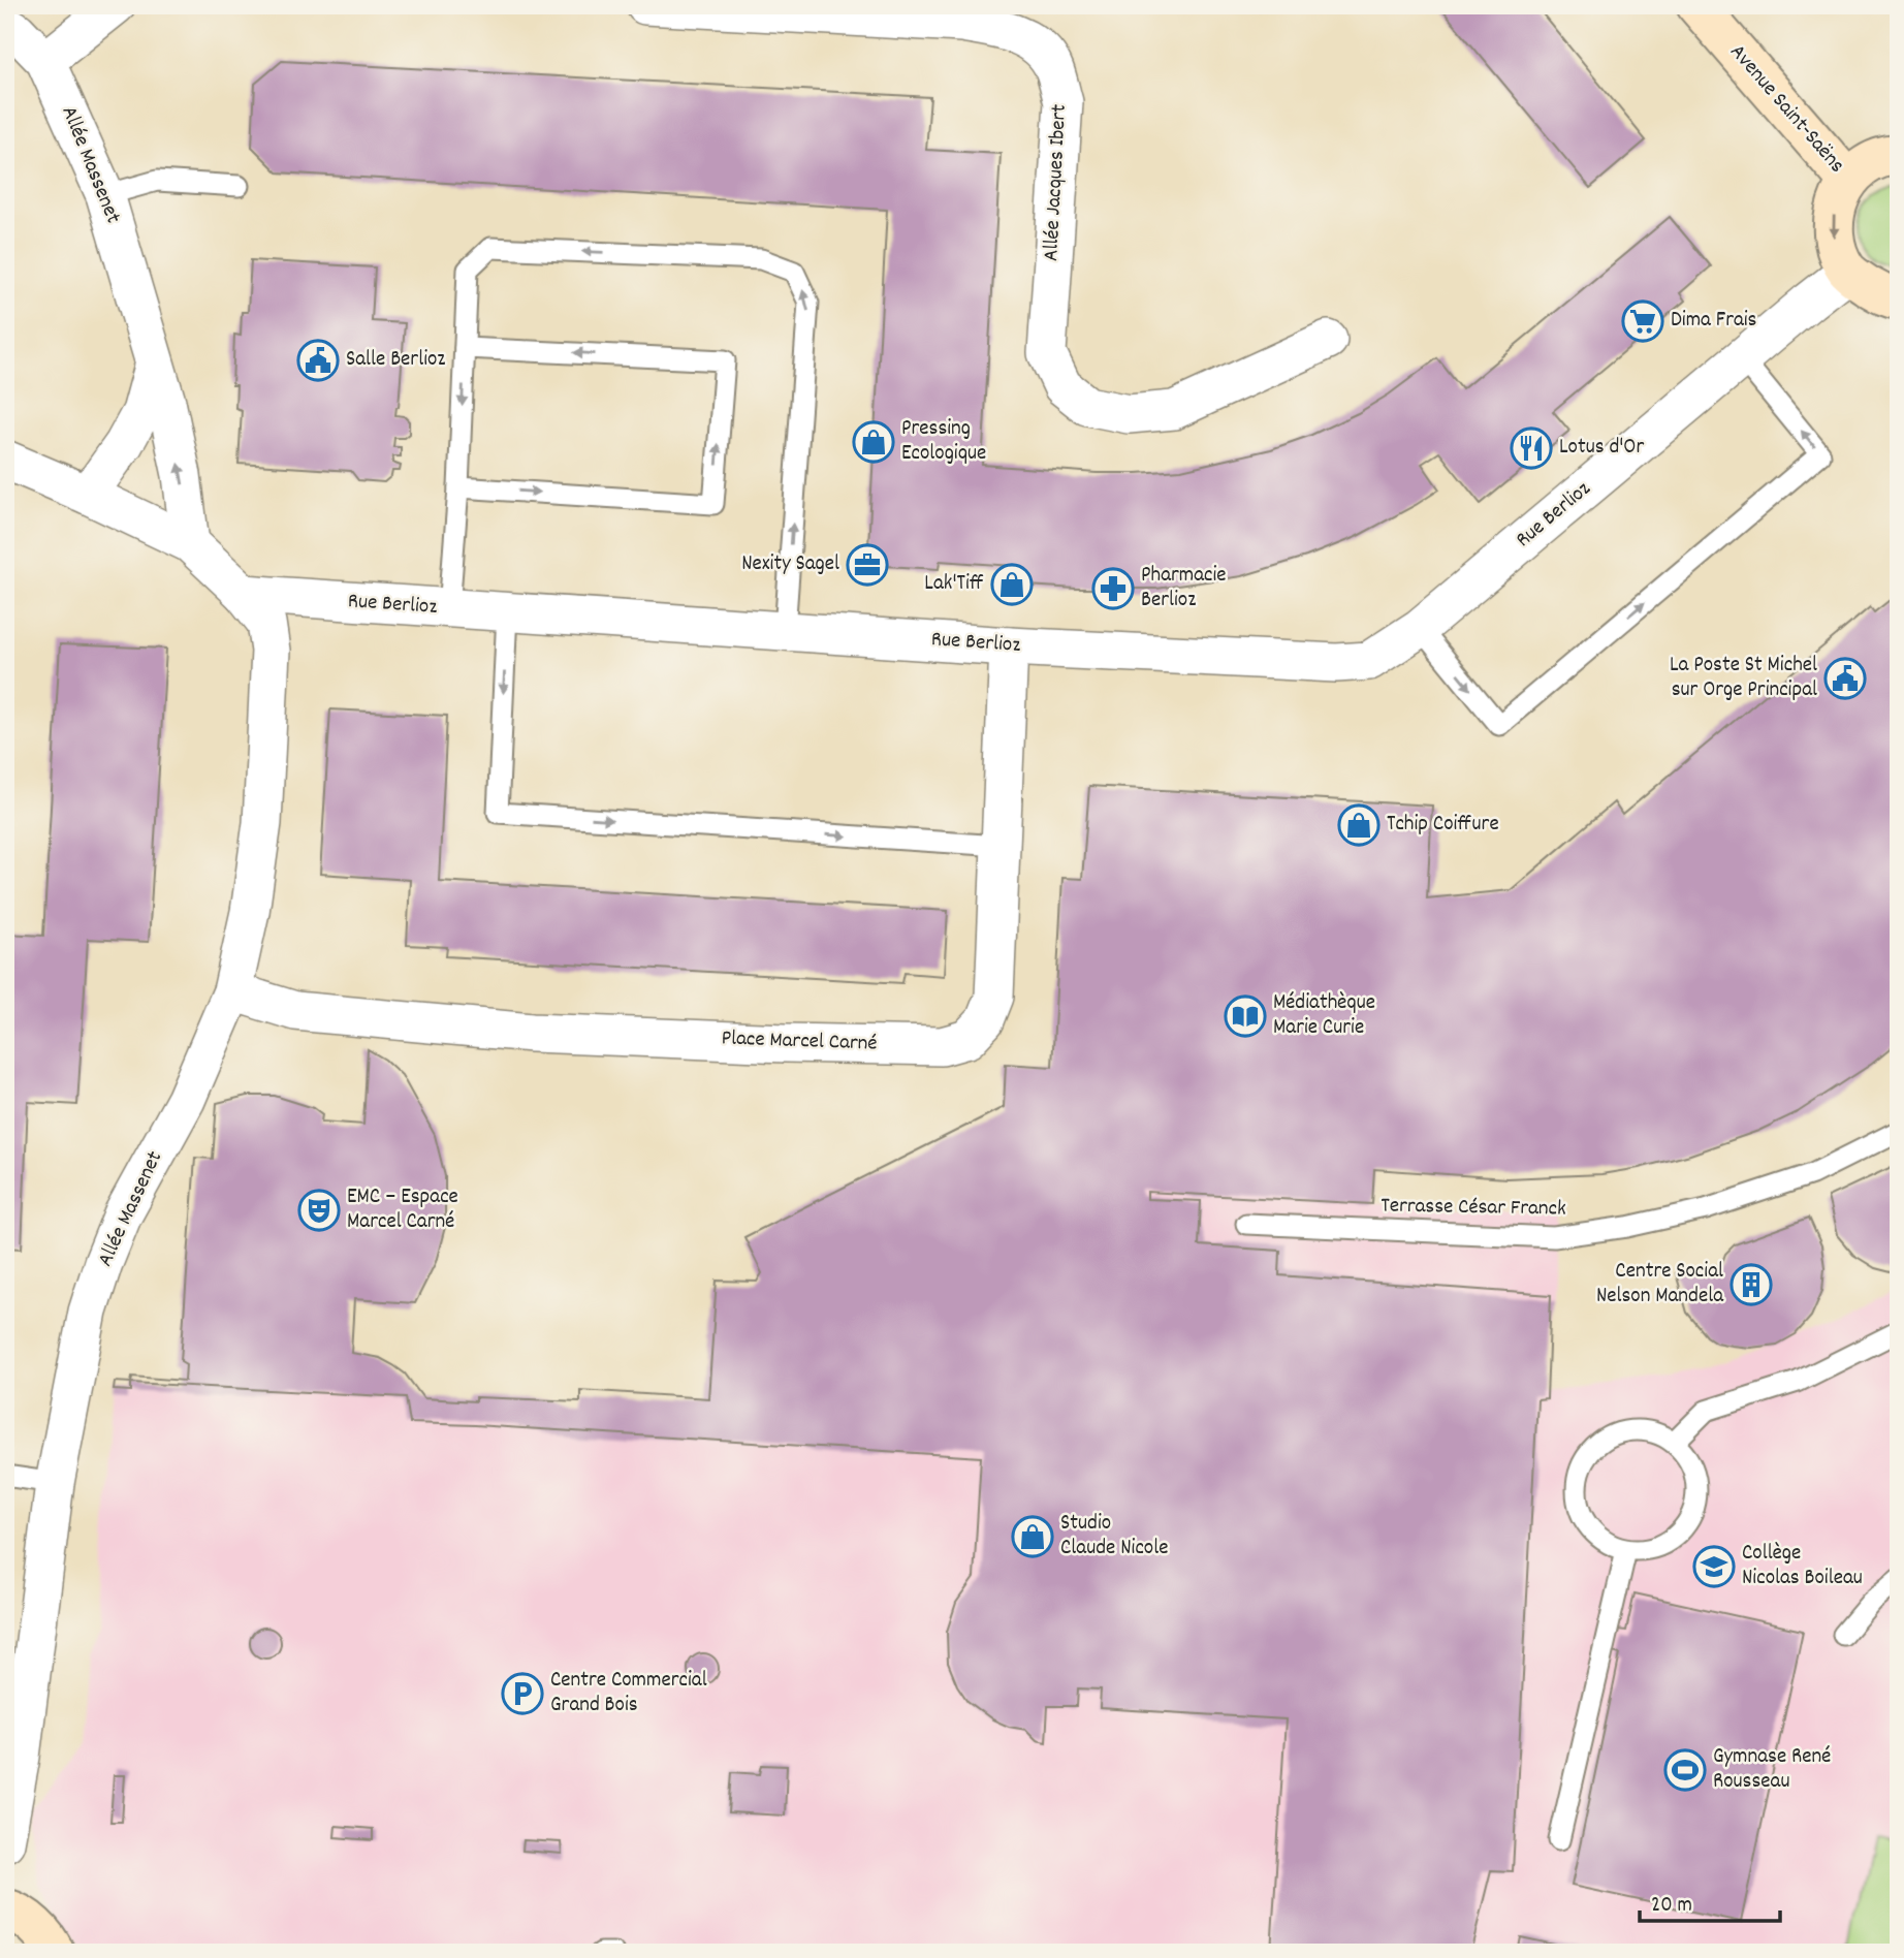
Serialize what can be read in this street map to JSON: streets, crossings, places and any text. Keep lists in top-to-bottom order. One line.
{"streets":{"street":["Avenue Saint-Saëns","Allée Massenet","Allée Jacques Ibert","Rue Berlioz","Place Marcel Carné"],"lane":["Terrasse César Franck"]},"crossings":[["Allée Massenet","Rue Berlioz"],["Allée Massenet","Place Marcel Carné"],["Rue Berlioz","Place Marcel Carné"]],"places":{"supermarket":["Dima Frais"],"public building":["Salle Berlioz","La Poste St Michel sur Orge Principal"],"shop":["Pressing Ecologique","Lak'Tiff","Tchip Coiffure","Studio Claude Nicole"],"restaurant":["Lotus d'Or"],"office":["Nexity Sagel"],"pharmacy":["Pharmacie Berlioz"],"library":["Médiathèque Marie Curie"],"theatre":["EMC – Espace Marcel Carné"],"building":["Centre Social Nelson Mandela"],"school or university":["Collège Nicolas Boileau"],"parking":["Centre Commercial Grand Bois"],"sports":["Gymnase René Rousseau"]},"scale_bar":"20 m"}
